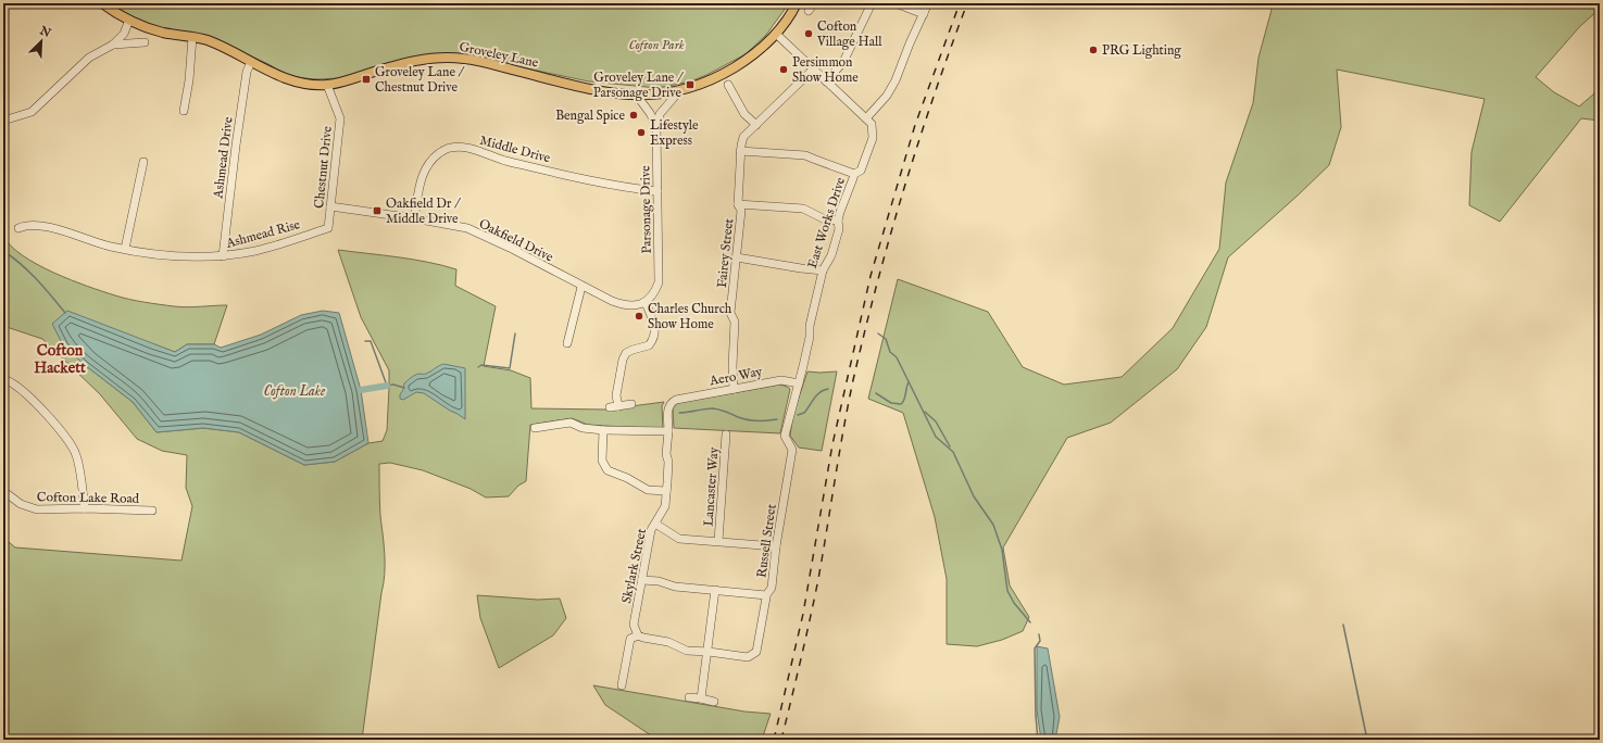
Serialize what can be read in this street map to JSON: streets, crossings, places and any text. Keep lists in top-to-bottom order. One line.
{"streets":{"main road":["Groveley Lane"],"street":["Middle Drive","Ashmead Drive","Chestnut Drive","Parsonage Drive","East Works Drive","Ashmead Rise","Oakfield Drive","Fairey Street","Aero Way","Lancaster Way","Cofton Lake Road","Russell Street","Skylark Street"]},"crossings":[["Groveley Lane","Ashmead Drive"],["Groveley Lane","Chestnut Drive"],["Groveley Lane","Parsonage Drive"],["Middle Drive","Parsonage Drive"],["Middle Drive","Oakfield Drive"],["Ashmead Drive","Ashmead Rise"],["Chestnut Drive","Ashmead Rise"],["Chestnut Drive","Oakfield Drive"],["Parsonage Drive","Oakfield Drive"],["East Works Drive","Aero Way"],["East Works Drive","Russell Street"],["Fairey Street","Aero Way"],["Aero Way","Russell Street"],["Aero Way","Skylark Street"]],"districts":["Cofton Hackett"],"water":["Cofton Lake"],"parks":["Cofton Park"],"places":{"other":["Cofton Village Hall","PRG Lighting","Persimmon Show Home","Bengal Spice","Lifestyle Express","Charles Church Show Home"],"transit":["Groveley Lane / Chestnut Drive","Groveley Lane / Parsonage Drive","Oakfield Dr / Middle Drive"]},"north":"top right"}
